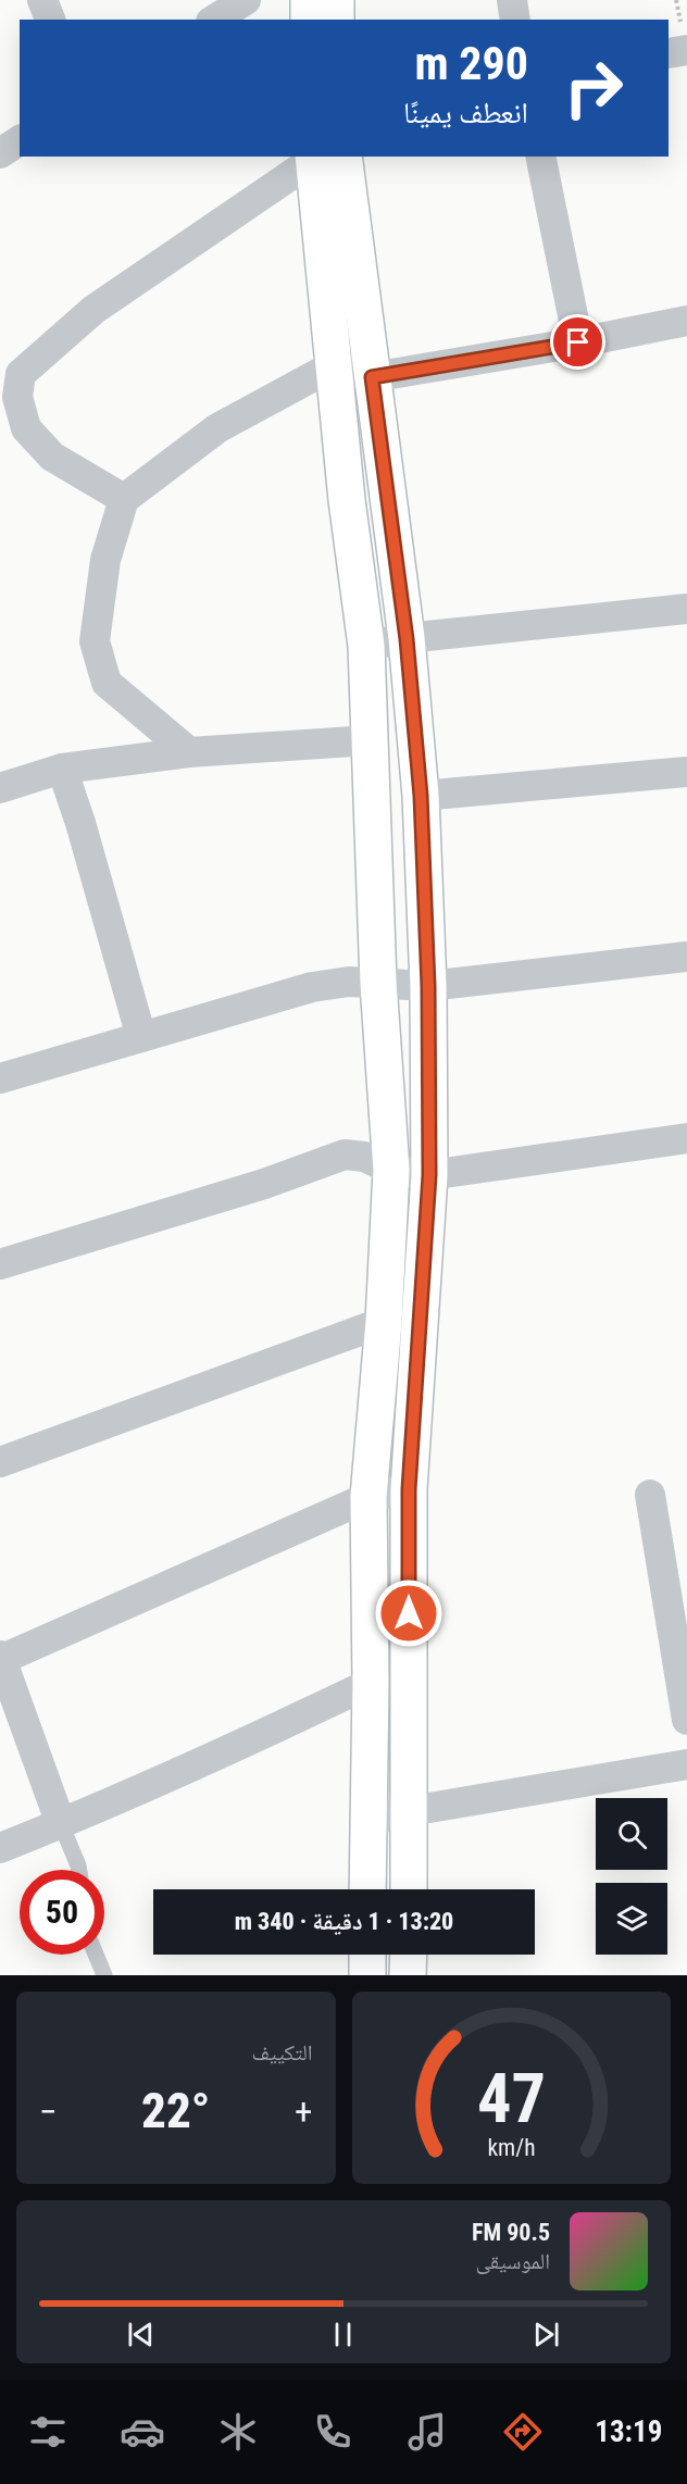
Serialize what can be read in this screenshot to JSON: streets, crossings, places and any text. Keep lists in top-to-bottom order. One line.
{"page":{"turn":["290 m","انعطف يمينًا"],"limit":"50","trip":"13:20 · 1 دقيقة · 340 m","tile":"التكييف","heat":["−","22°","+"],"song":["90.5 FM","الموسيقى"],"tabs":"13:19","gauge":["47","km/h"]}}
